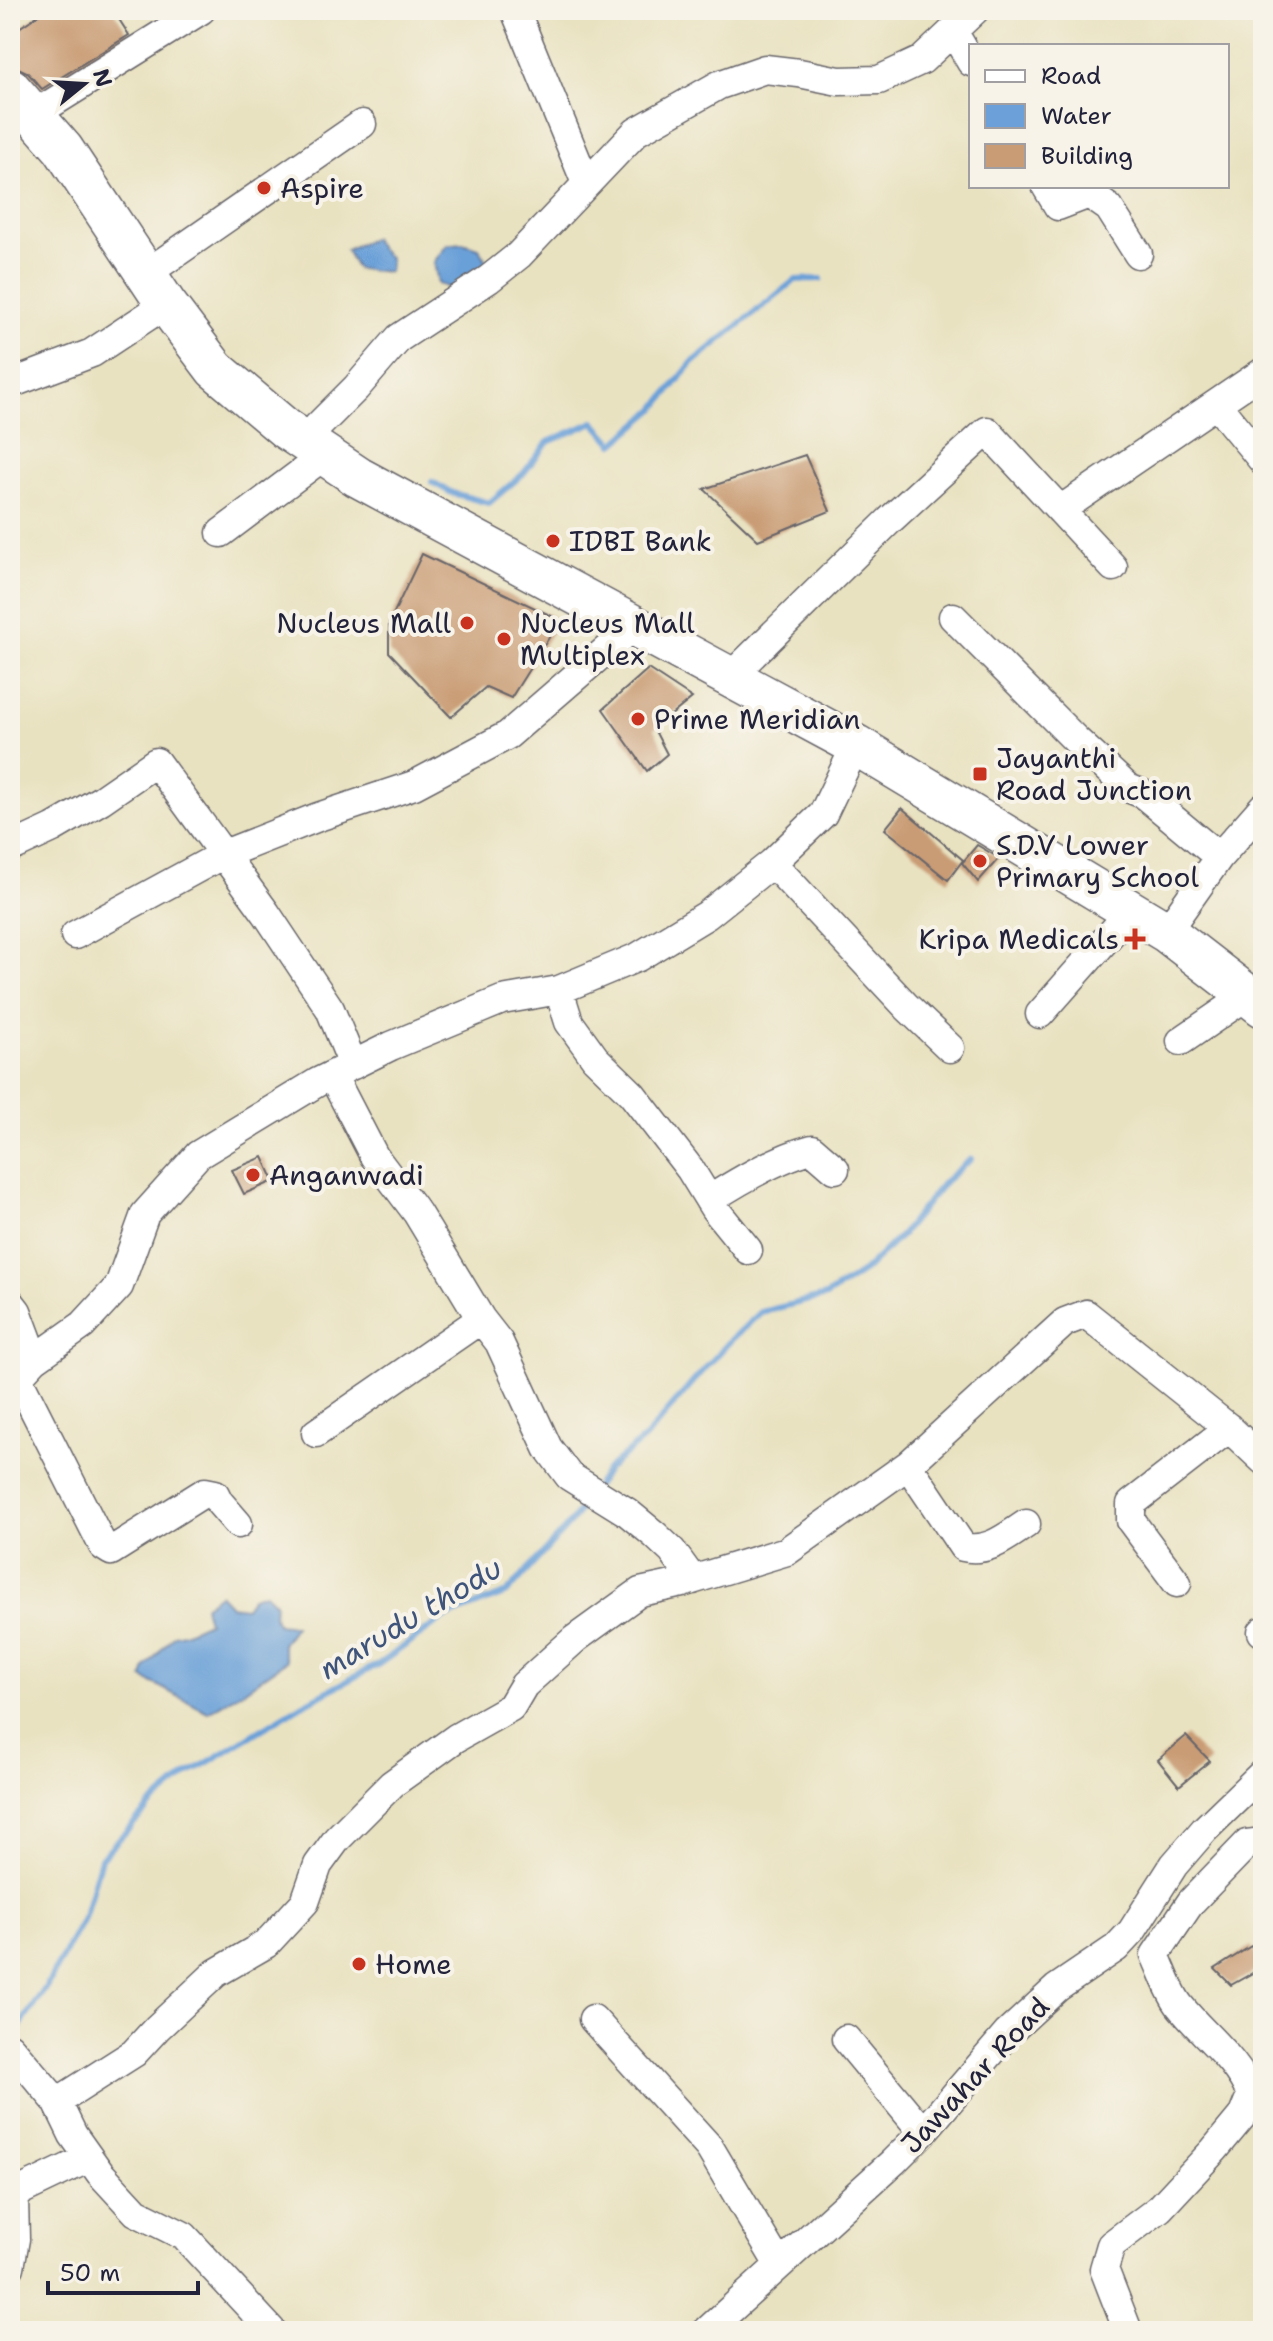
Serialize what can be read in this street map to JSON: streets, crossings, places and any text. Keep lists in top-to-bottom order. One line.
{"streets":{"street":["Jawahar Road"]},"water":["marudu thodu"],"places":{"other":["Aspire","IDBI Bank","Nucleus Mall","Nucleus Mall Multiplex","Prime Meridian","S.D.V Lower Primary School","Anganwadi","Home"],"transit":["Jayanthi Road Junction"],"health":["Kripa Medicals"]},"legend":["Road","Water","Building"],"scale_bar":"50 m","north":"right"}
